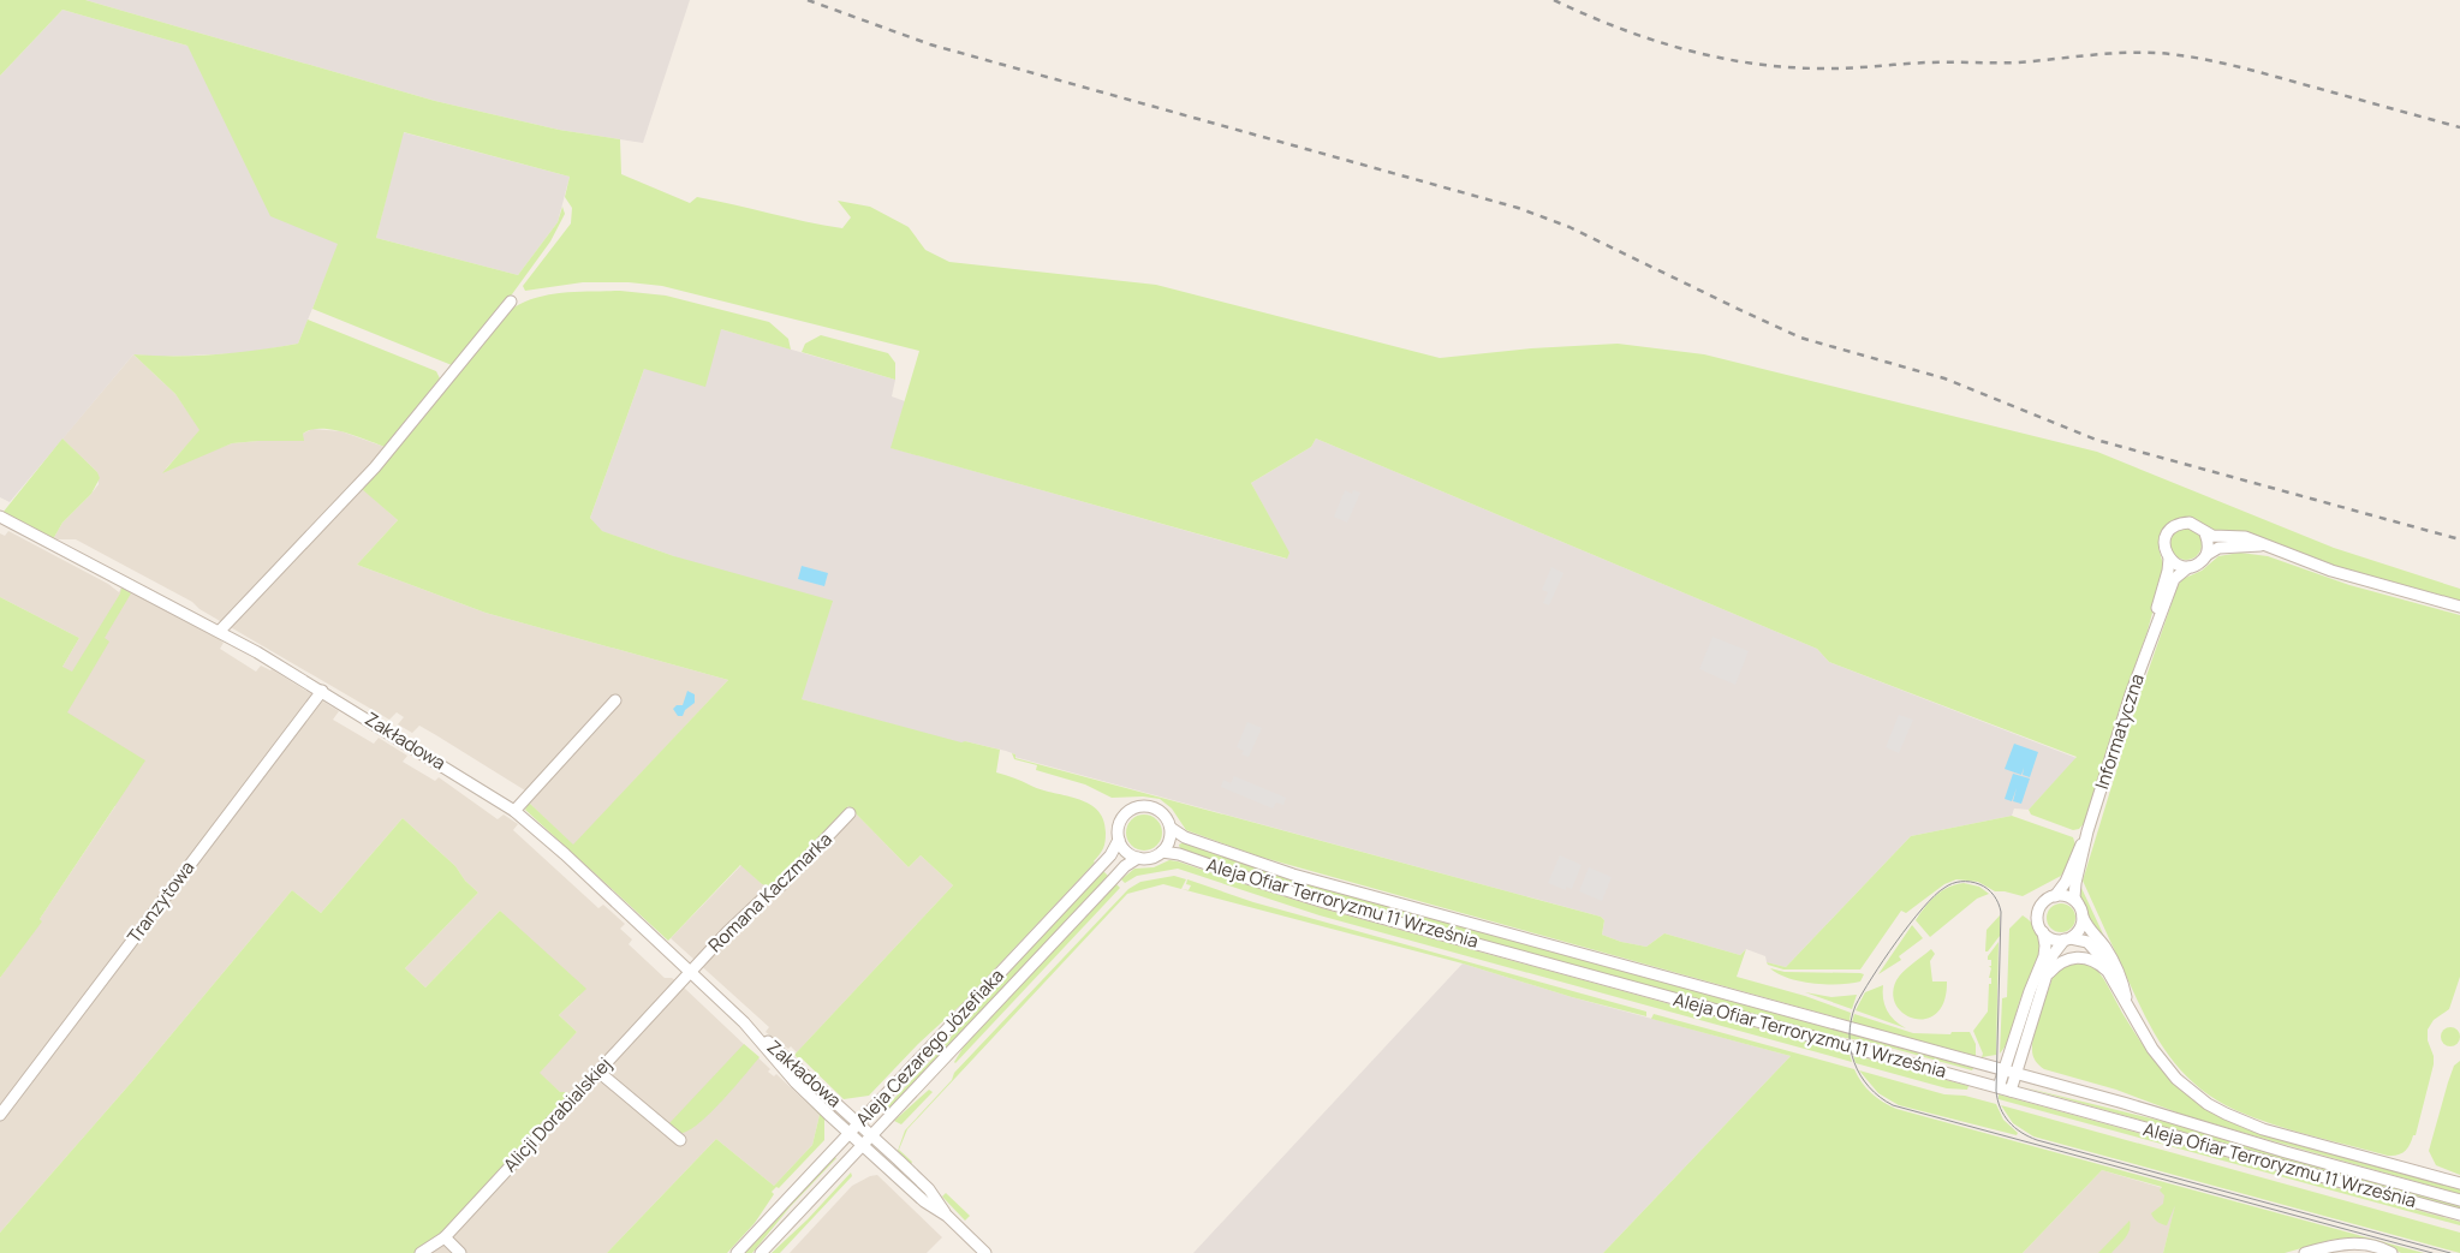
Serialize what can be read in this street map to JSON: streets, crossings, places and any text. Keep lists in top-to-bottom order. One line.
{"streets":{"street":["Informatyczna","Zakładowa","Romana Kaczmarka","Tranzytowa","Aleja Ofiar Terroryzmu 11 Września","Aleja Cezarego Józefiaka","Alicji Dorabialskiej"]},"crossings":[["Zakładowa","Romana Kaczmarka"],["Zakładowa","Tranzytowa"],["Zakładowa","Aleja Cezarego Józefiaka"],["Zakładowa","Alicji Dorabialskiej"],["Romana Kaczmarka","Alicji Dorabialskiej"],["Aleja Ofiar Terroryzmu 11 Września","Aleja Cezarego Józefiaka"]]}
